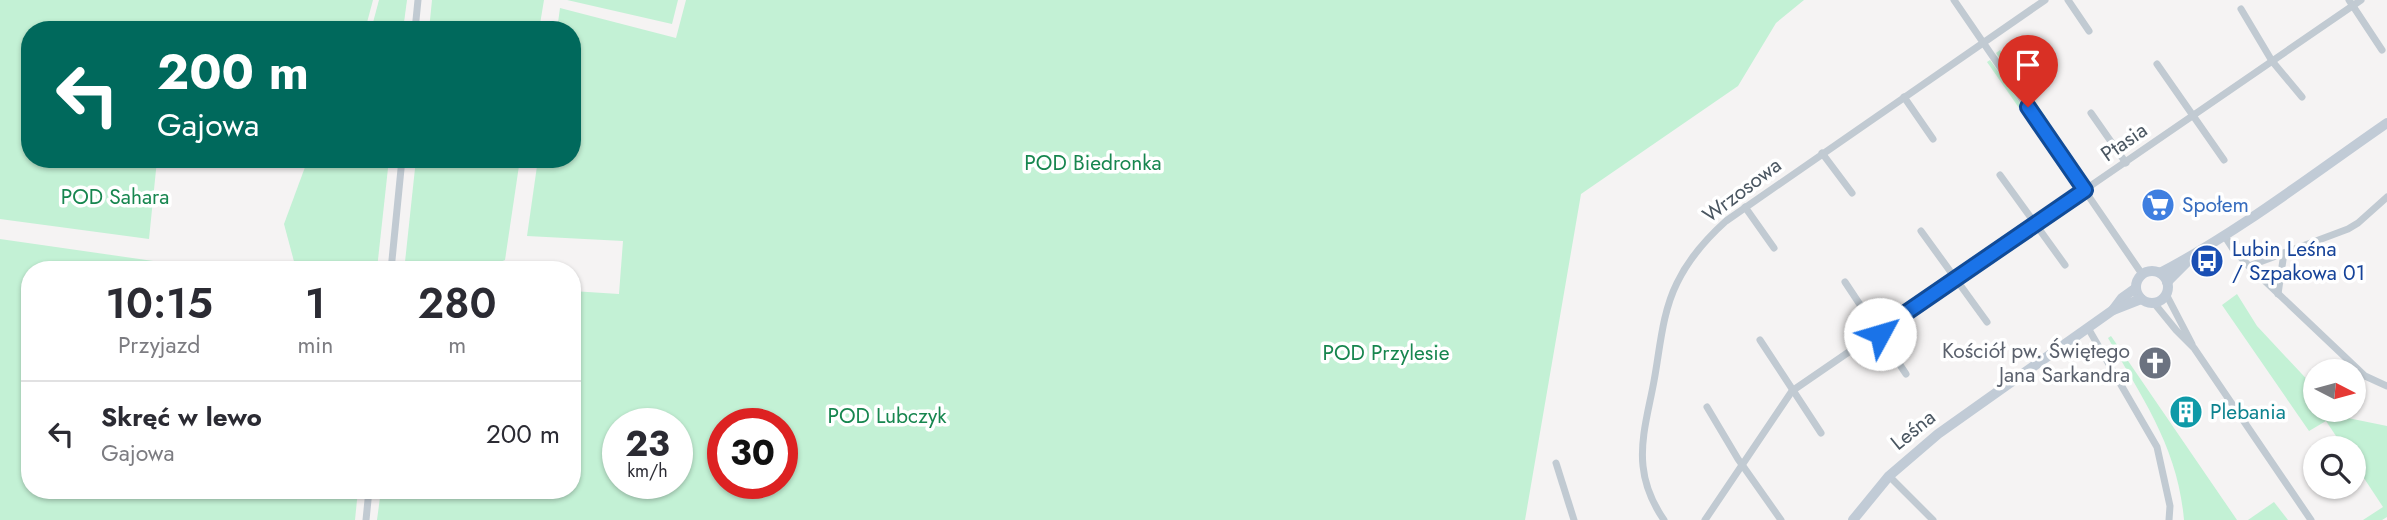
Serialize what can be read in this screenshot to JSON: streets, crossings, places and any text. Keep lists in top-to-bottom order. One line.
{"streets":{"street":["Ptasia","Wrzosowa","Leśna"]},"parks":["POD Biedronka","POD Sahara","POD Przylesie","POD Lubczyk"],"places":{"supermarket":["Społem"],"bus stop":["Lubin Leśna / Szpakowa 01"],"church":["Kościół pw. Świętego Jana Sarkandra"],"building":["Plebania"]},"north":"right","page":{"turn":["200 m","Gajowa"],"eta":["10:15","Przyjazd","1","min","280","m"],"list":[{"name":"Skręć w lewo","note":"Gajowa","value":"200 m"}],"speed":"23 km/h","limit":"30"}}
